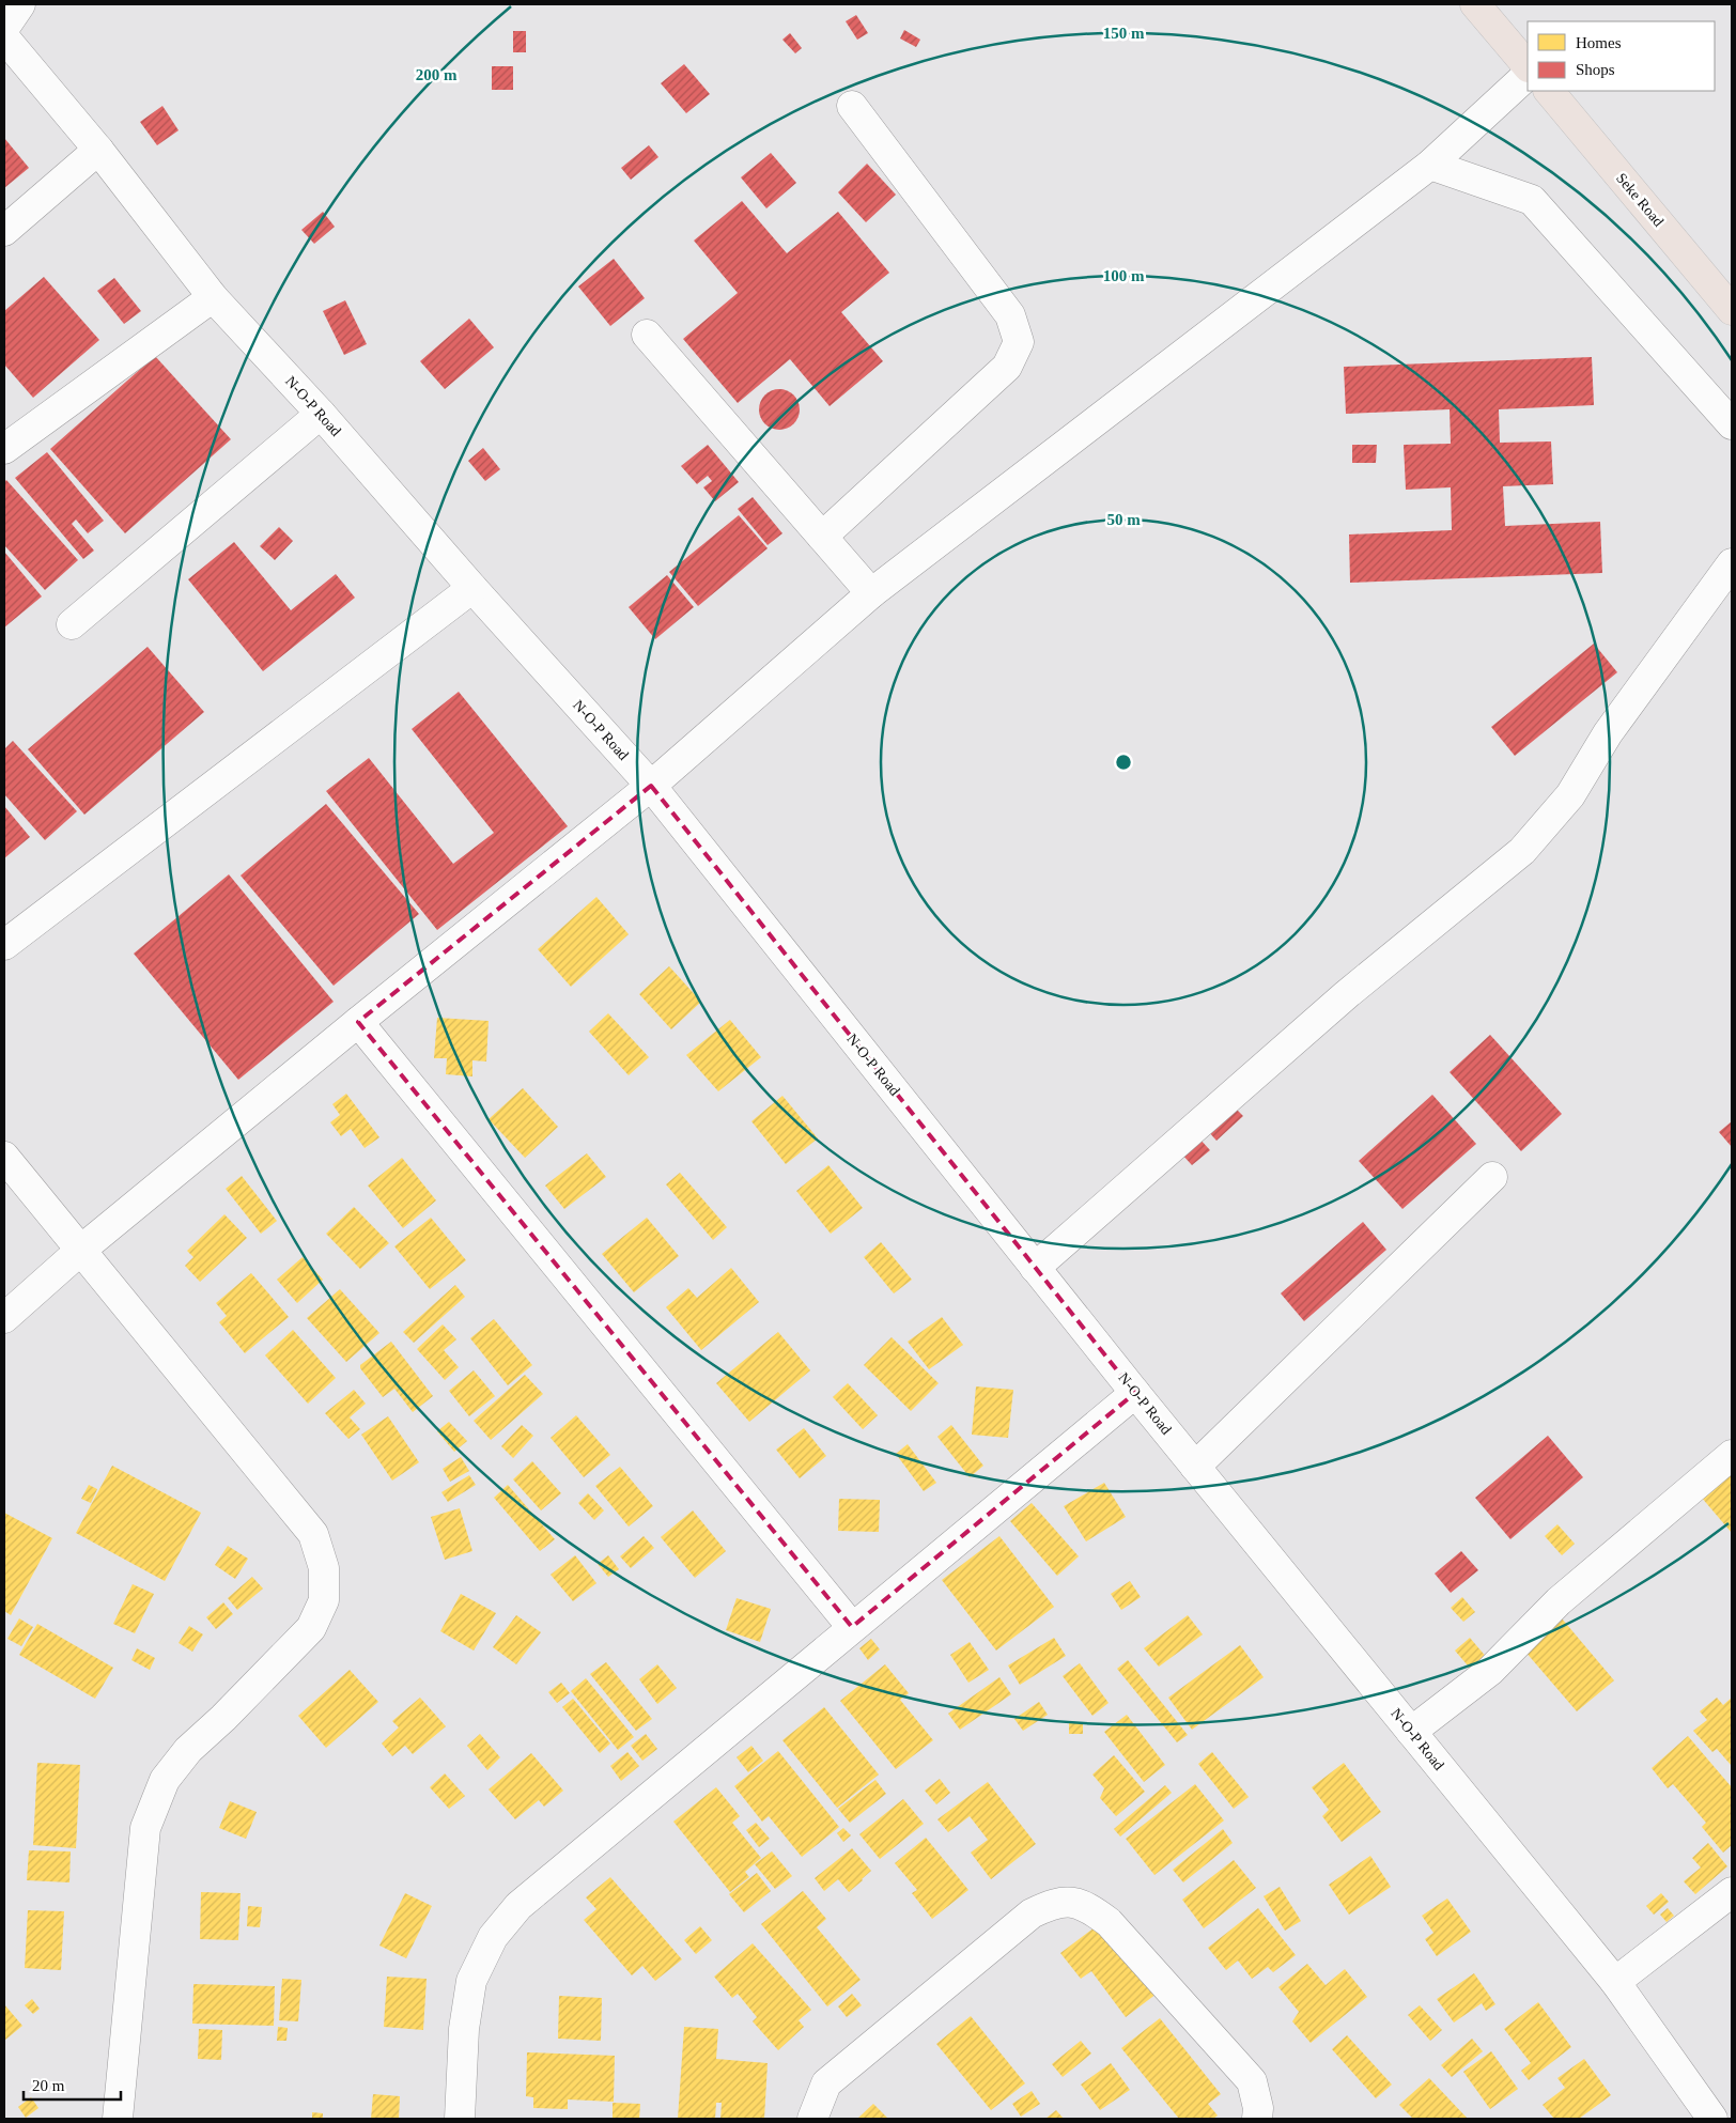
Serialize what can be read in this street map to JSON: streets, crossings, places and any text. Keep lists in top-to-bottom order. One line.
{"streets":{"main road":["Seke Road"],"street":["N-O-P Road"]},"legend":["Homes","Shops"],"scale_bar":"20 m","rings":["150 m","200 m","100 m","50 m"]}
